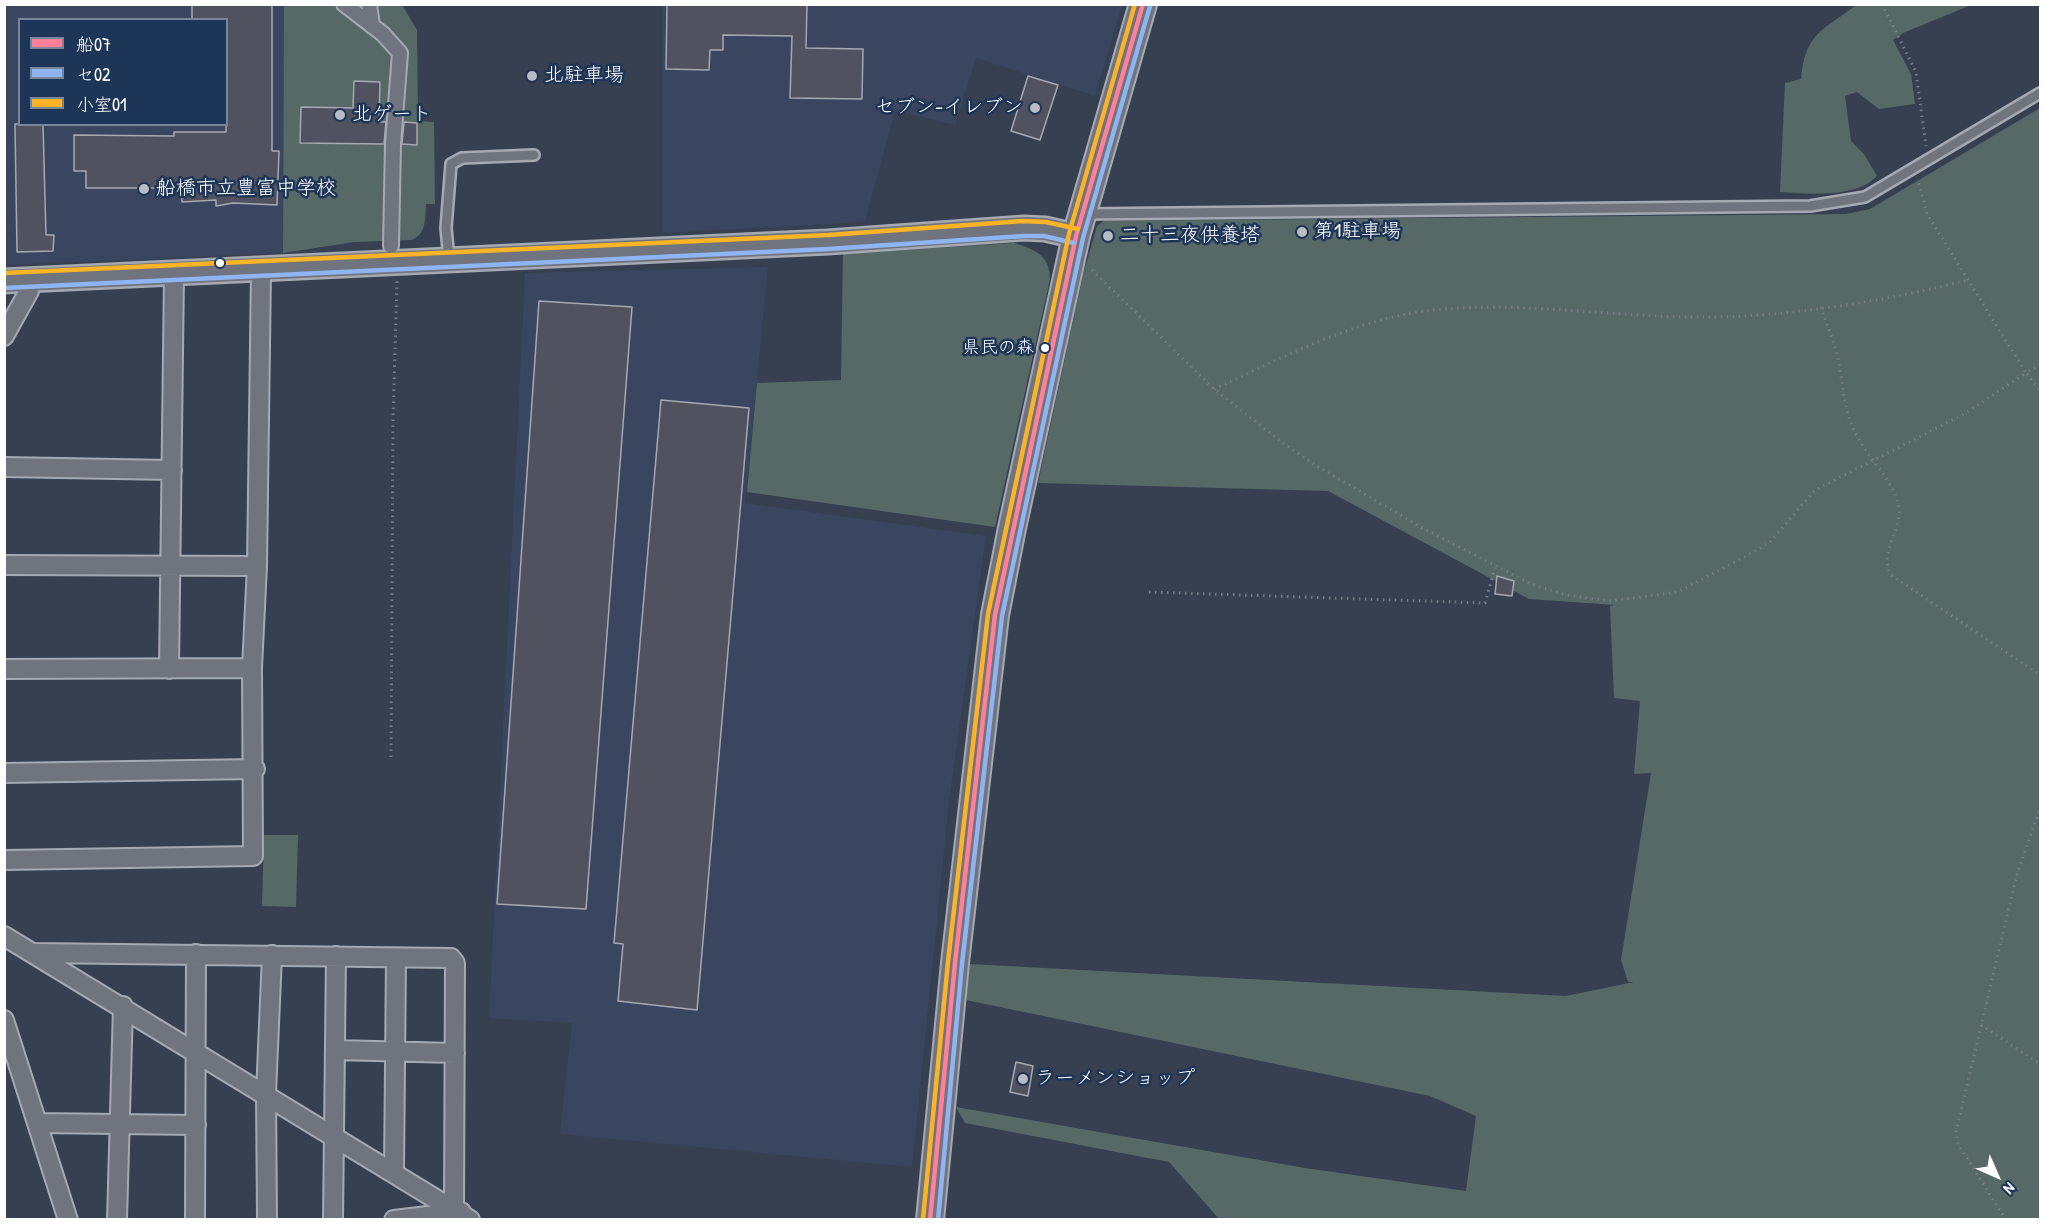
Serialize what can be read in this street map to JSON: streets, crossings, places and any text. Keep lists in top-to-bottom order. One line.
{"places":["北駐車場","セブン-イレブン","北ゲート","船橋市立豊富中学校","第1駐車場","二十三夜供養塔","県民の森","ラーメンショップ"],"lines":["transit line 船07","transit line 小室01","transit line セ02"],"legend":["船07","セ02","小室01"],"north":"bottom right"}
